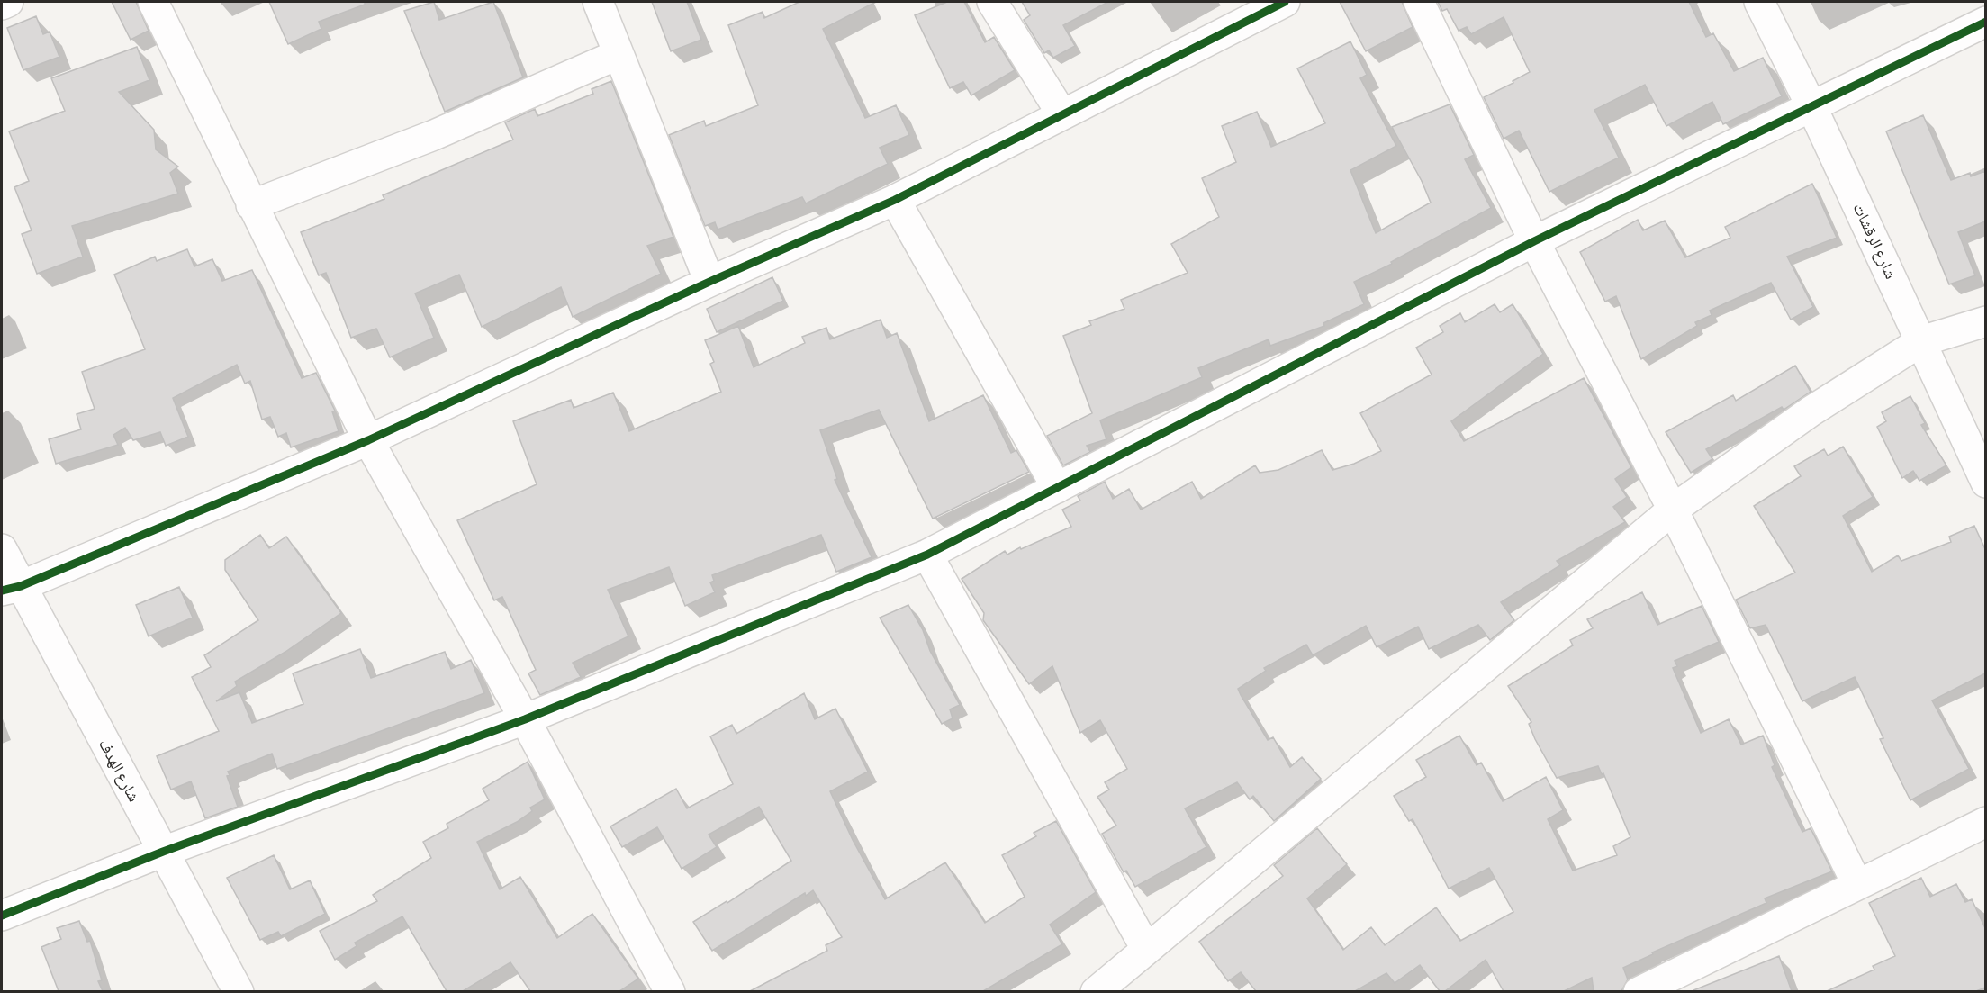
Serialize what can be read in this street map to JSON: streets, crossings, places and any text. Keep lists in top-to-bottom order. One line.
{"streets":{"street":["شارع الرقشات","شارع الهدف"]}}
